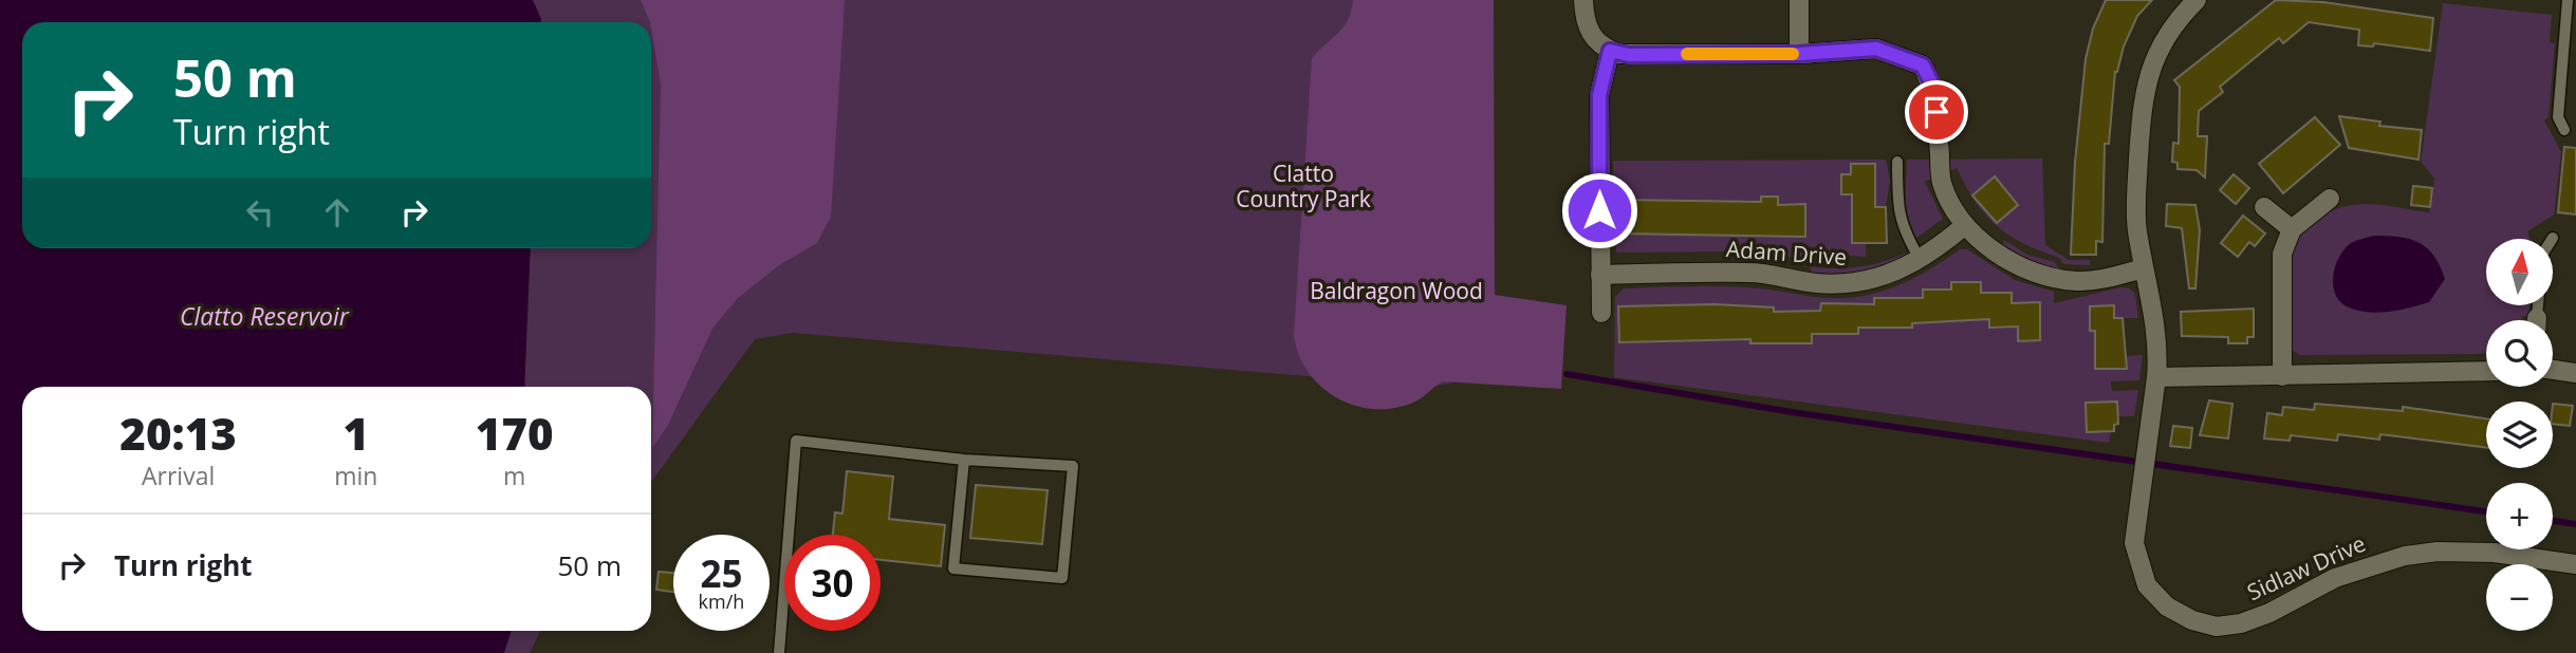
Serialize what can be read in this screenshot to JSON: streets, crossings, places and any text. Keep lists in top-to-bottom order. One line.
{"streets":{"street":["Adam Drive","Sidlaw Drive"]},"water":["Clatto Reservoir"],"parks":["Clatto Country Park","Baldragon Wood"],"north":"top","page":{"turn":["50 m","Turn right"],"map_buttons":["+","−"],"eta":["20:13","Arrival","1","min","170","m"],"list":[{"name":"Turn right","value":"50 m"}],"speed":"25 km/h","limit":"30"}}
